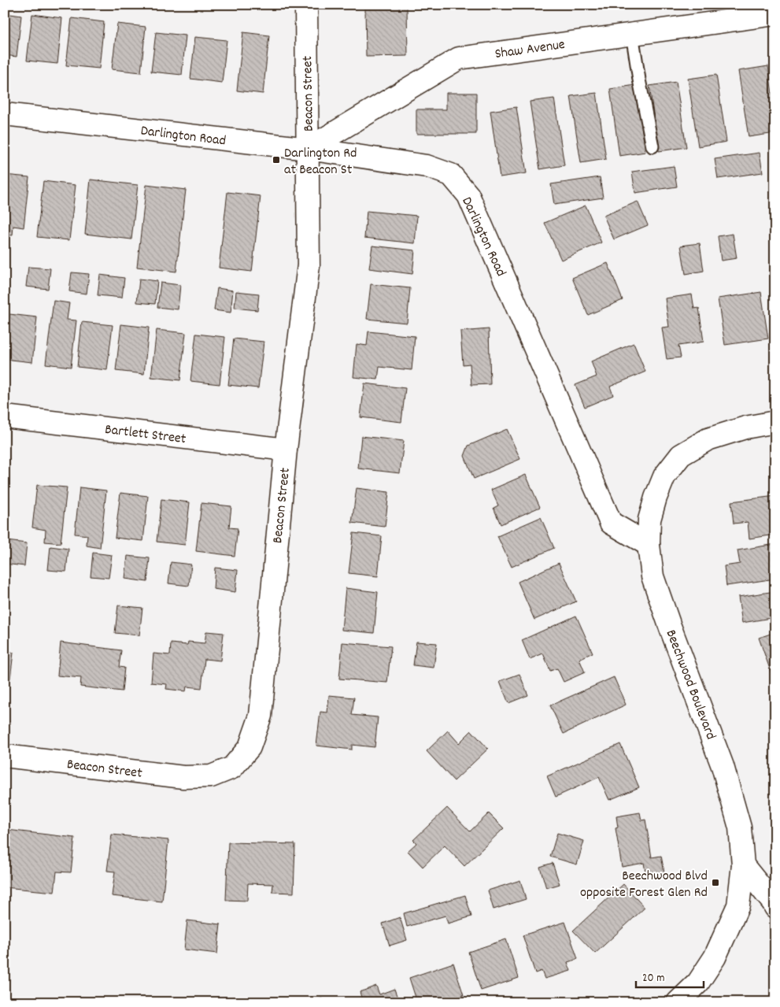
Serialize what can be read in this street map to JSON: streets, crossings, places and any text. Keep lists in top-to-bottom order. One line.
{"streets":{"street":["Shaw Avenue","Beacon Street","Darlington Road","Bartlett Street","Beechwood Boulevard"]},"crossings":[["Shaw Avenue","Beacon Street"],["Shaw Avenue","Darlington Road"],["Beacon Street","Darlington Road"],["Beacon Street","Bartlett Street"],["Darlington Road","Beechwood Boulevard"]],"places":{"transit":["Darlington Rd at Beacon St","Beechwood Blvd opposite Forest Glen Rd"]},"scale_bar":"20 m"}
